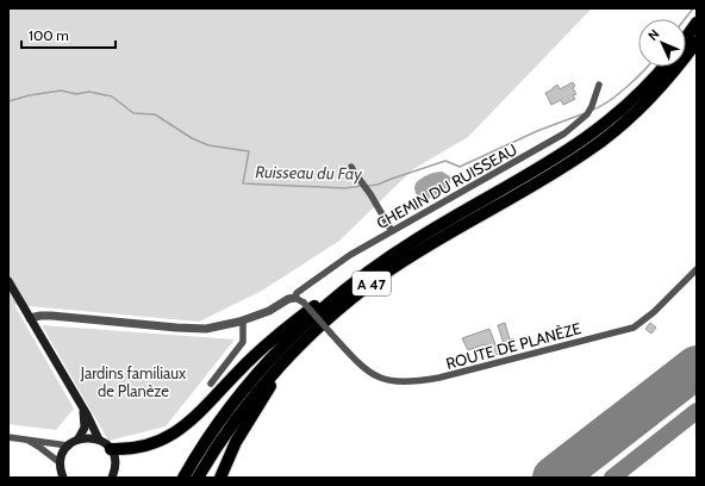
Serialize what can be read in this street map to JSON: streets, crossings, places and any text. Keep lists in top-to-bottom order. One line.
{"streets":{"highway":["A 47"],"street":["CHEMIN DU RUISSEAU","ROUTE DE PLANÈZE"]},"crossings":[["CHEMIN DU RUISSEAU","ROUTE DE PLANÈZE"]],"water":["Ruisseau du Fay"],"parks":["Jardins familiaux de Planèze"],"scale_bar":"100 m","north":"top left"}
